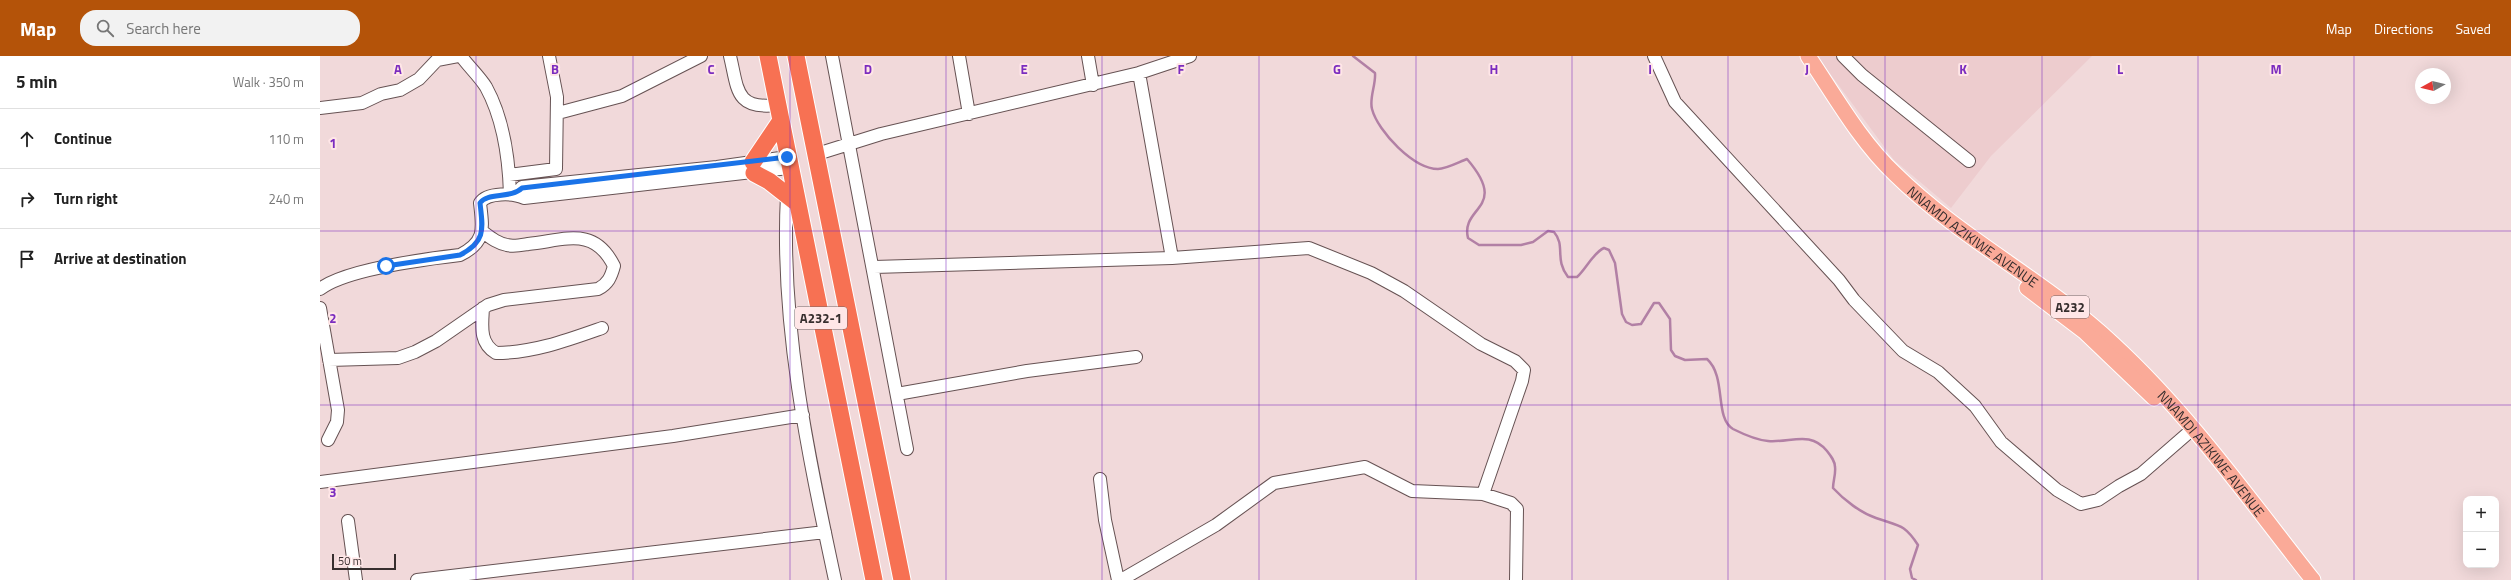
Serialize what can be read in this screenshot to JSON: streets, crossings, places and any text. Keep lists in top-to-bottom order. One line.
{"streets":{"highway":["A232-1"],"main road":["NNAMDI AZIKIWE AVENUE","A232"]},"scale_bar":"50 m","north":"left","page":{"header":"Map","search":"Search here","nav":["Map","Directions","Saved"],"heading":["5 min","Walk · 350 m"],"list":[["Continue","110 m"],["Turn right","240 m"],"Arrive at destination"],"map_buttons":["+","−"],"scale":"50 m"},"grid":{"columns":["A","B","C","D","E","F","G","H","I","J","K","L","M"],"rows":["1","2","3"]}}
